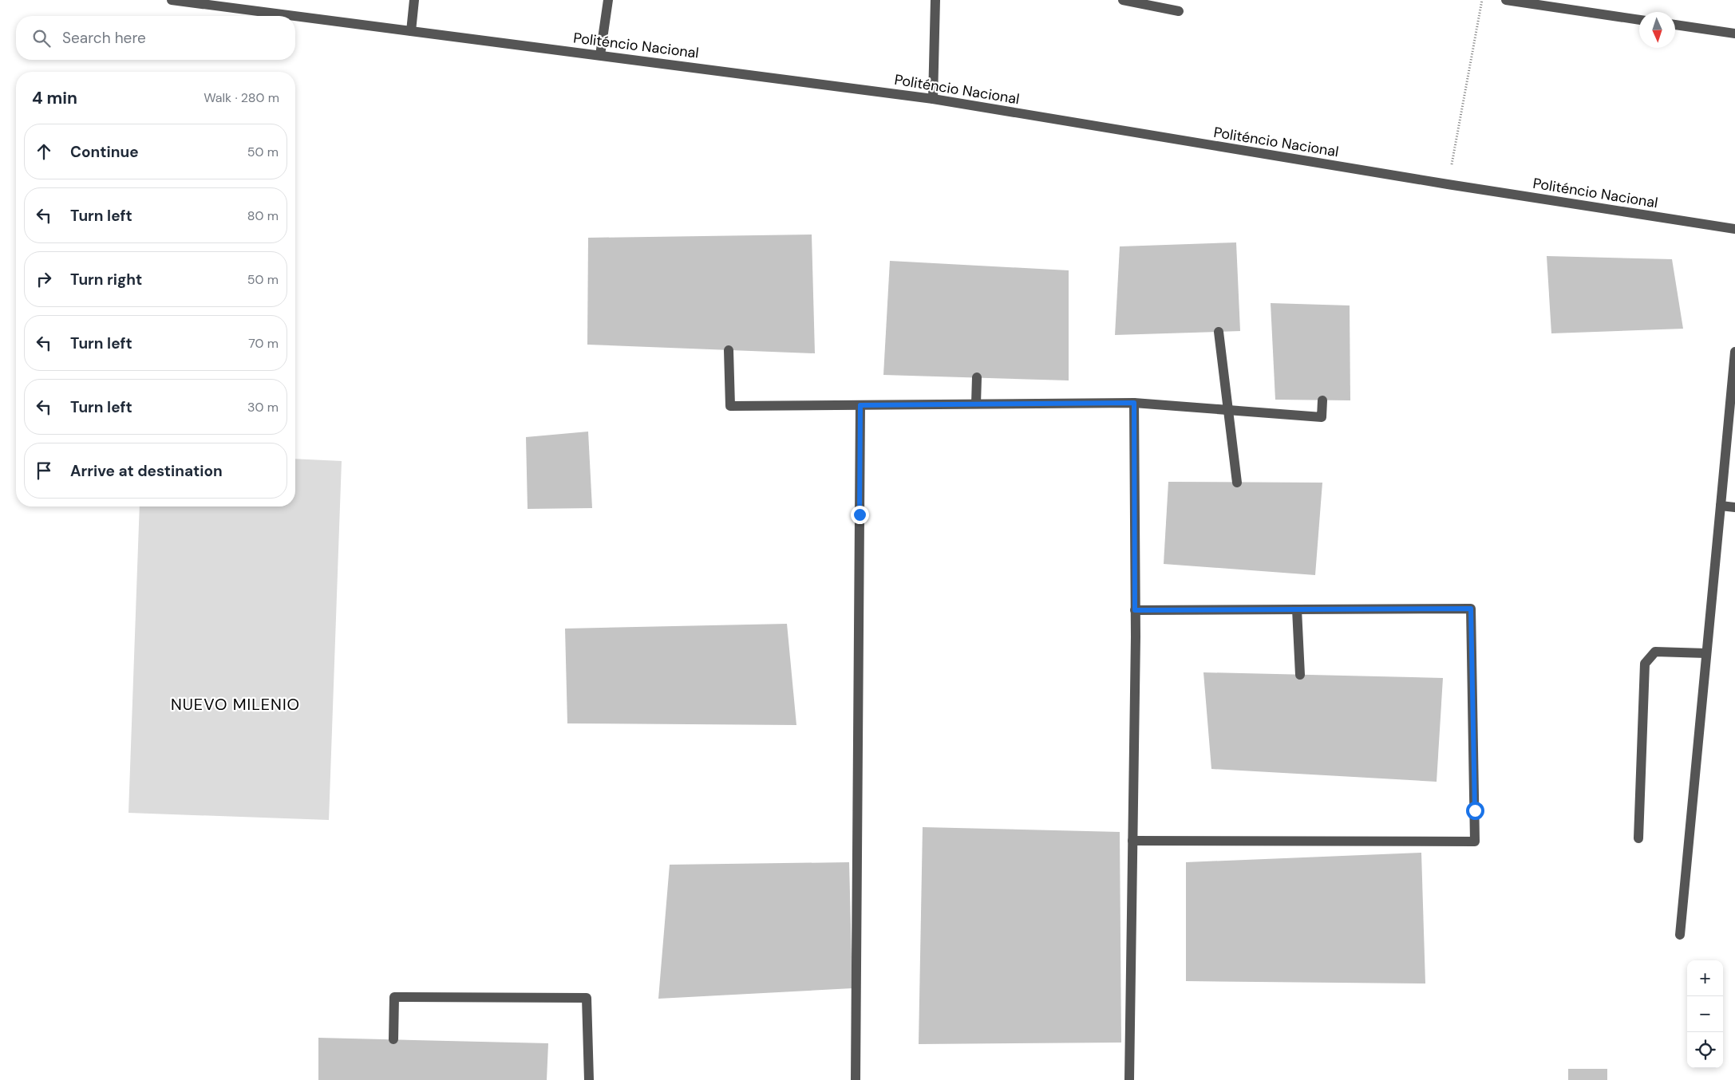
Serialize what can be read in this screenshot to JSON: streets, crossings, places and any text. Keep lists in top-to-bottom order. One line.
{"streets":{"street":["Politéncio Nacional"]},"districts":["NUEVO MILENIO"],"north":"bottom","page":{"search":"Search here","heading":["4 min","Walk · 280 m"],"list":[["Continue","50 m"],["Turn left","80 m"],["Turn right","50 m"],["Turn left","70 m"],["Turn left","30 m"],"Arrive at destination"],"map_buttons":["+","−"]}}
